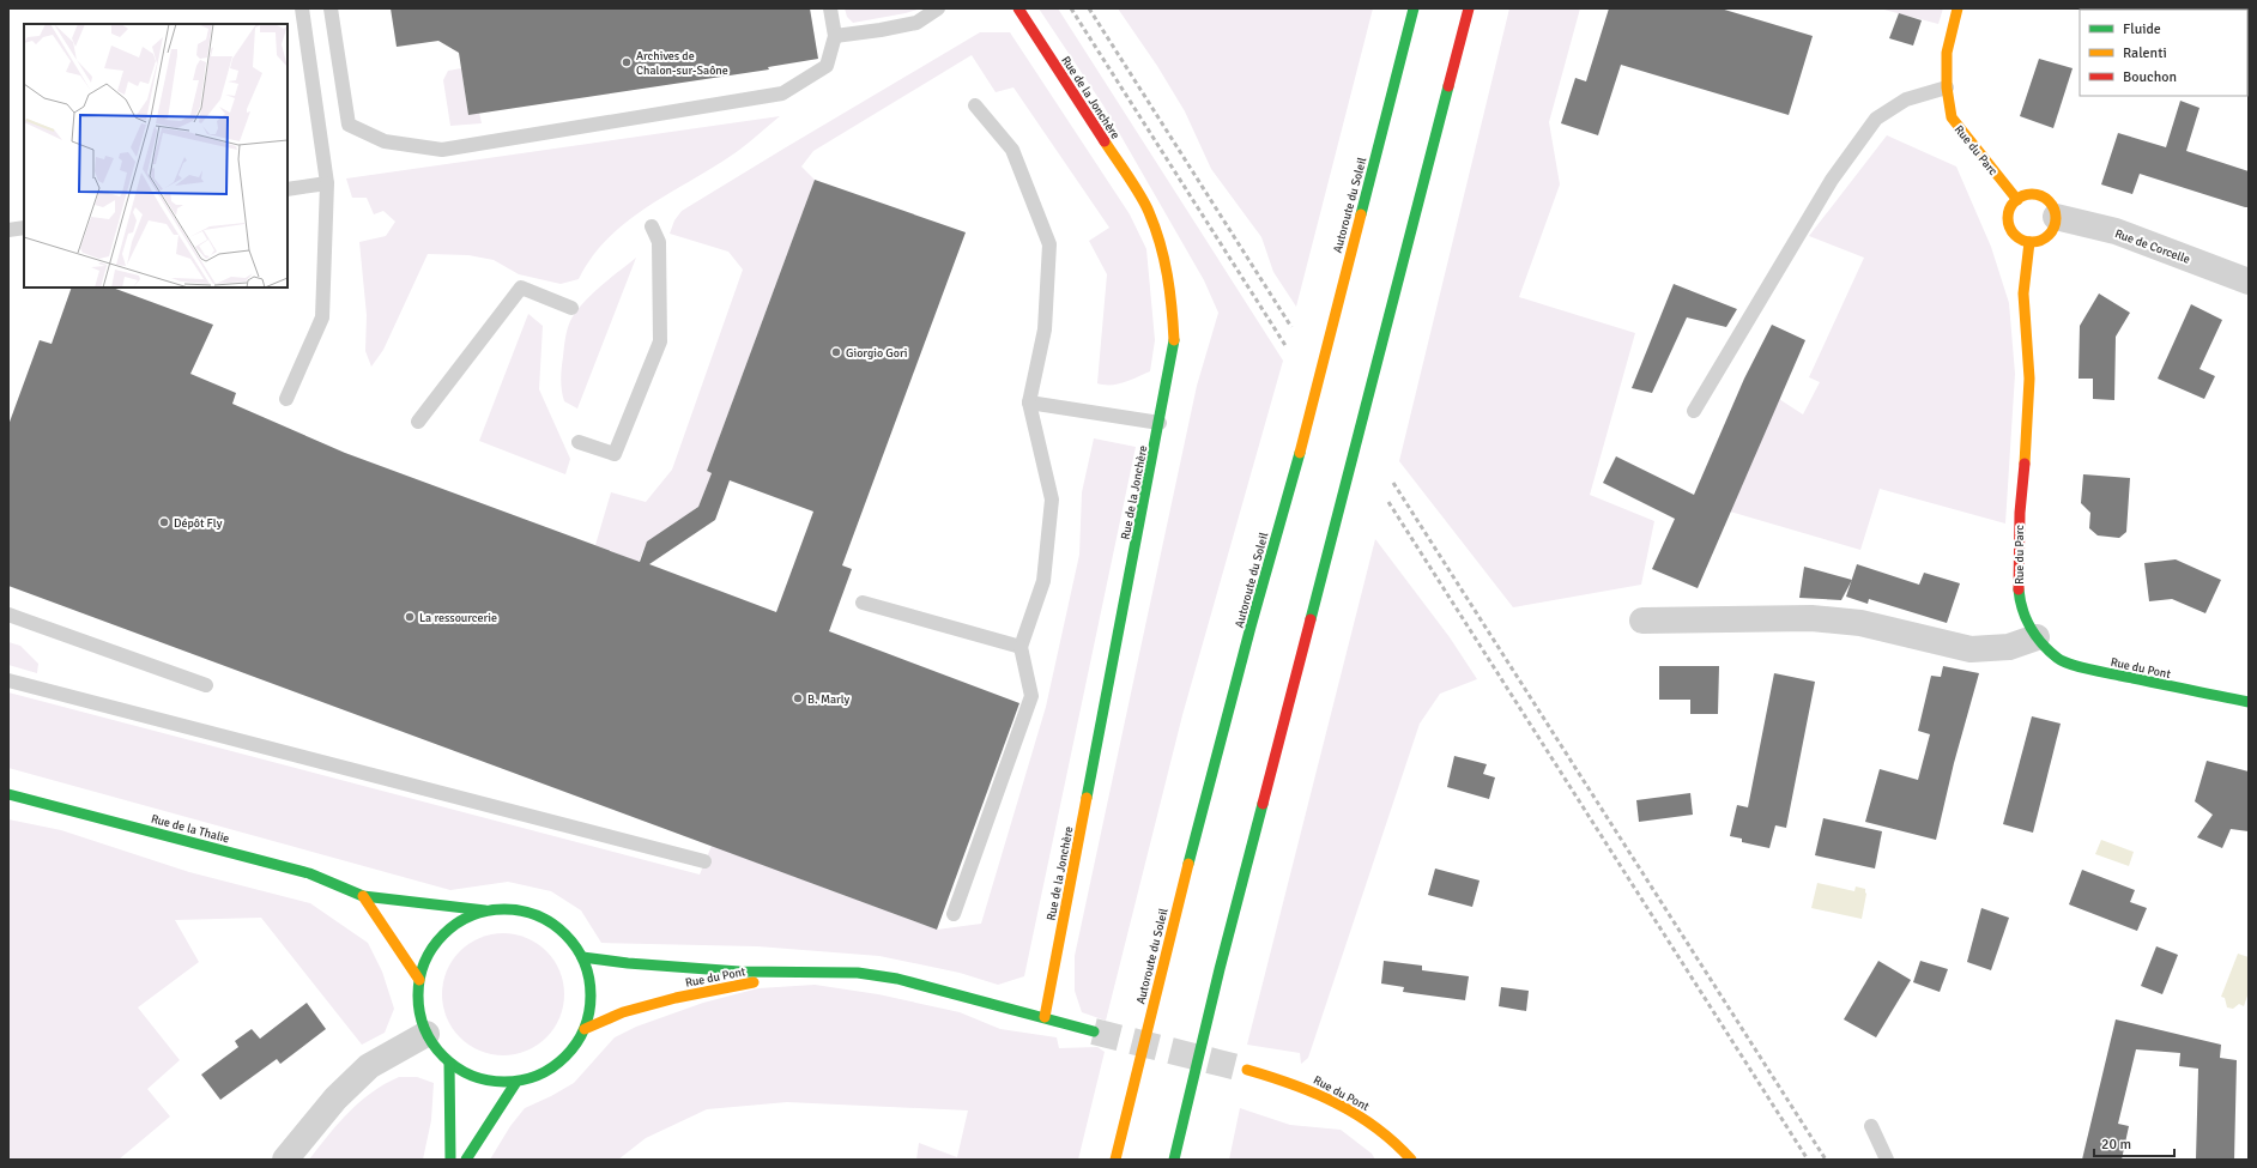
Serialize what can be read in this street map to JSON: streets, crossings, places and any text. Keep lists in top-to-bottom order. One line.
{"streets":{"main road":["Rue de la Jonchère","Rue du Parc","Autoroute du Soleil","Rue du Pont","Rue de la Thalie"],"street":["Rue de Corcelle"]},"crossings":[["Rue de la Jonchère","Rue du Pont"],["Rue du Parc","Rue de Corcelle"],["Rue du Parc","Rue du Pont"]],"places":["Archives de Chalon-sur-Saône","Giorgio Gori","Dépôt Fly","La ressourcerie","B. Marly"],"legend":["Fluide","Ralenti","Bouchon"],"scale_bar":"20 m"}
